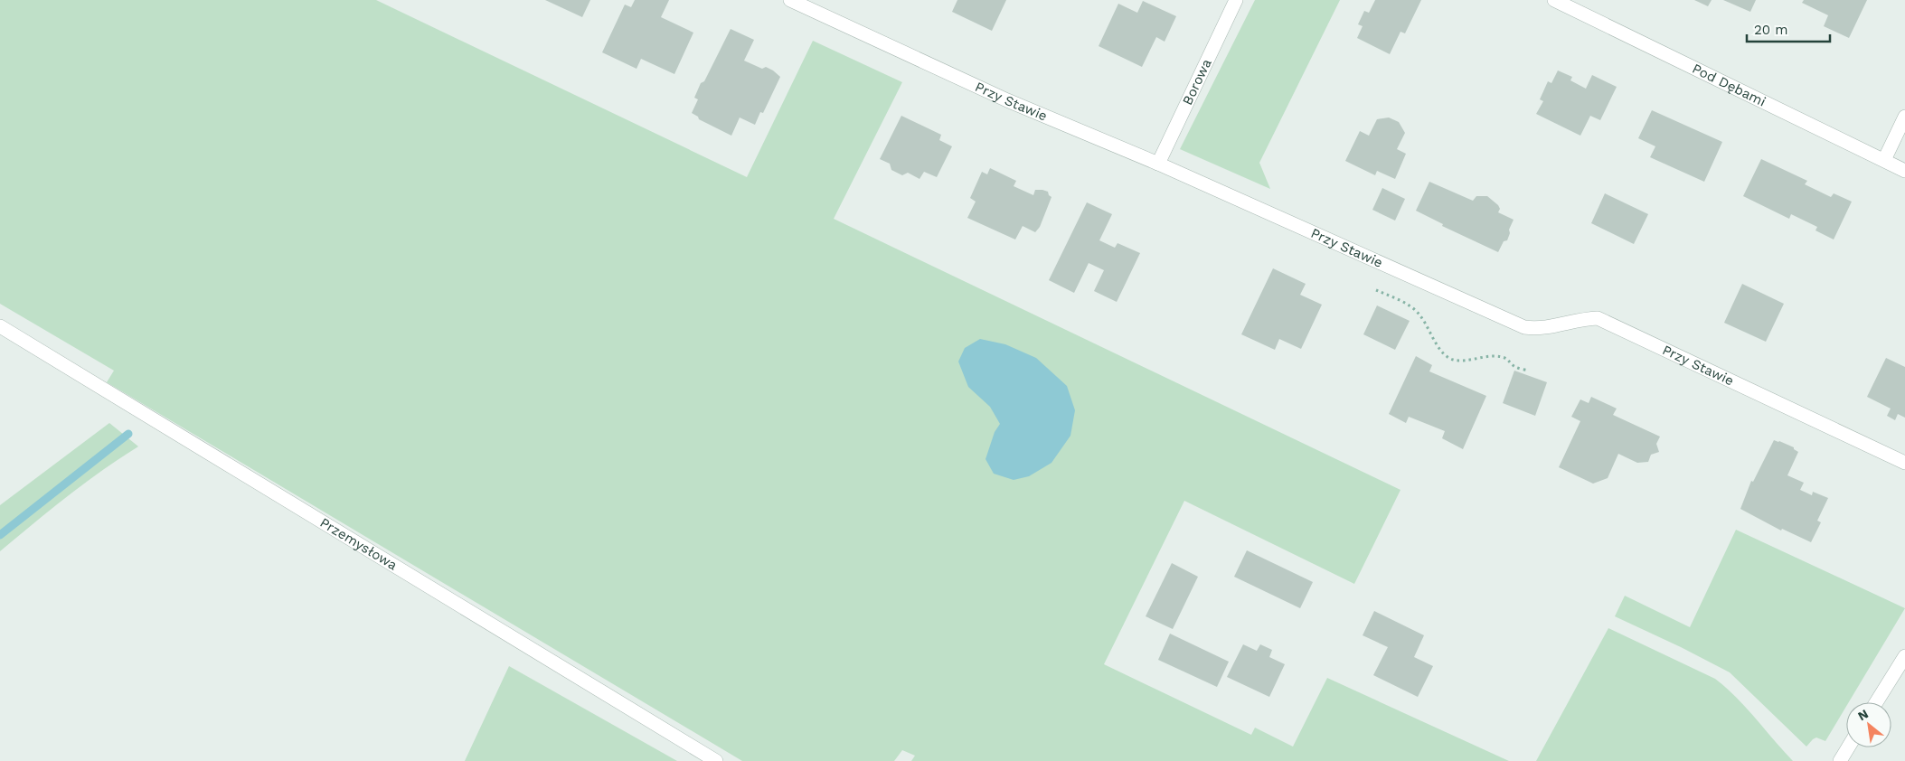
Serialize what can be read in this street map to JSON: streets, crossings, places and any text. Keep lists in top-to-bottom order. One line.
{"streets":{"street":["Borowa","Pod Dębami","Przy Stawie","Przemysłowa"]},"crossings":[["Borowa","Przy Stawie"]],"scale_bar":"20 m","north":"top left"}
